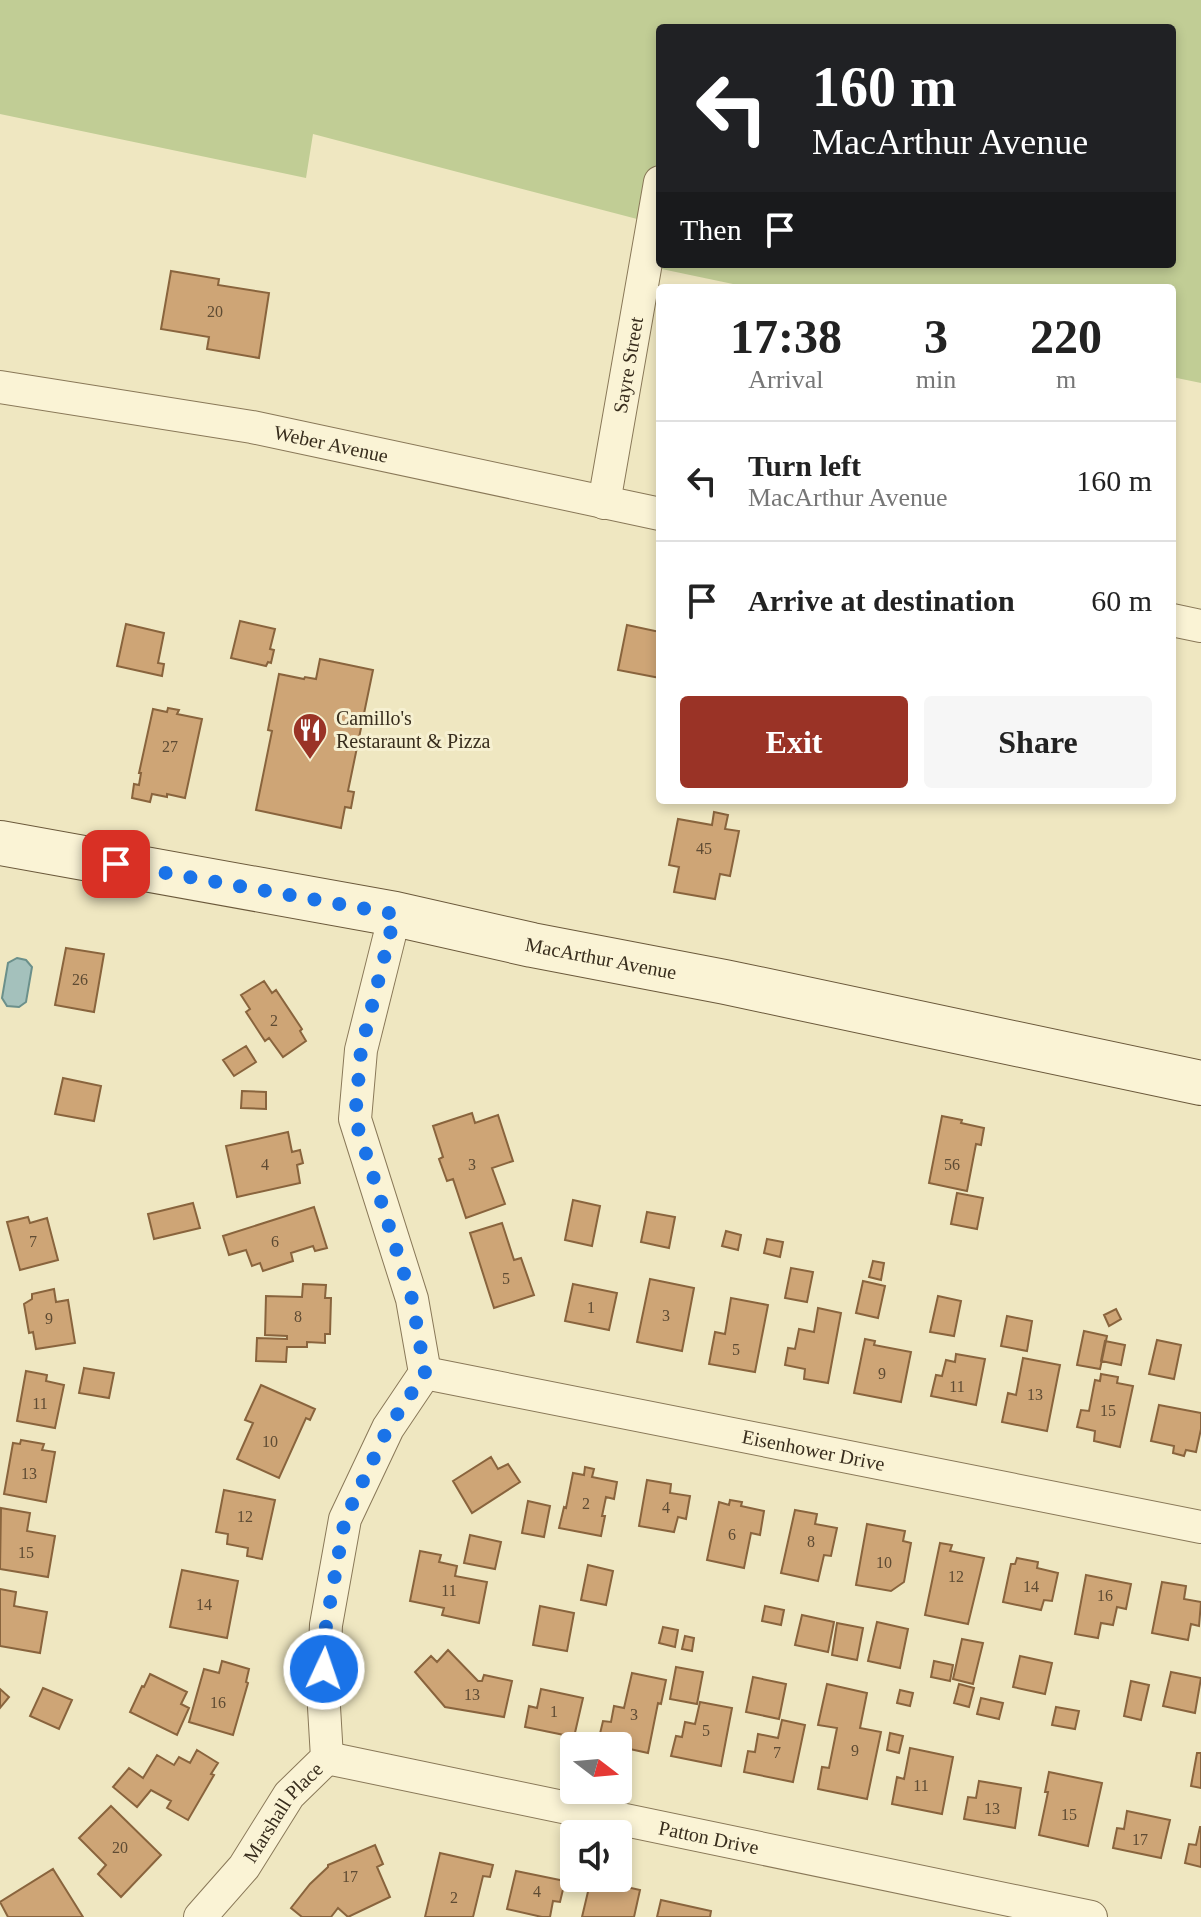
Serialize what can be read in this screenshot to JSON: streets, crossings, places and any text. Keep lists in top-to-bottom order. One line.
{"streets":{"street":["Sayre Street","Weber Avenue","MacArthur Avenue","Eisenhower Drive","Marshall Place","Patton Drive"]},"crossings":[["Sayre Street","Weber Avenue"],["Eisenhower Drive","Marshall Place"],["Marshall Place","Patton Drive"]],"places":{"restaurant":["Camillo's Restaraunt & Pizza"]},"house_numbers":["20","27","45","26","2","4","3","56","7","6","5","1","3","8","9","5","9","11","13","11","15","10","13","2","4","12","6","8","15","10","12","14","11","16","14","13","16","1","3","5","9","7","11","13","15","17","20","17","4","2"],"north":"right","page":{"turn":["160 m","MacArthur Avenue"],"then":"Then","eta":["17:38","Arrival","3","min","220","m"],"list":[{"name":"Turn left","note":"MacArthur Avenue","value":"160 m"},{"name":"Arrive at destination","value":"60 m"}],"buttons":["Exit","Share"]}}
